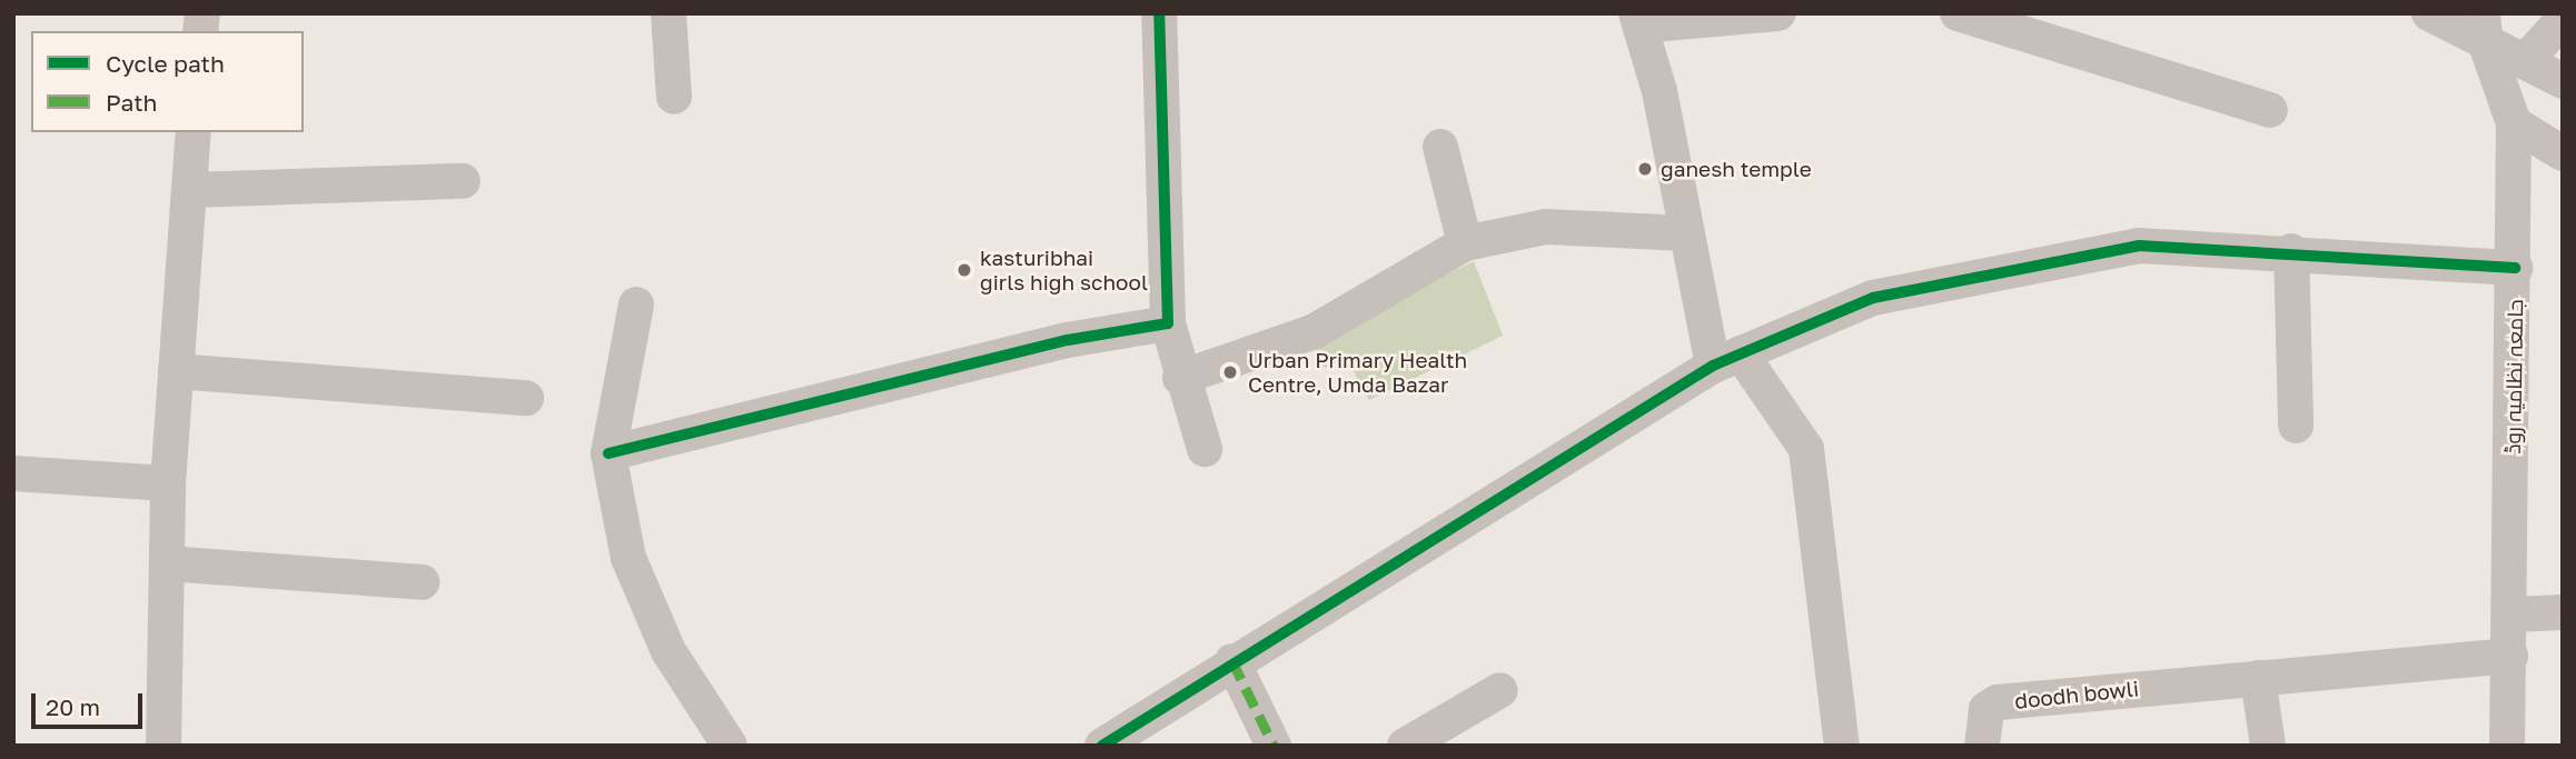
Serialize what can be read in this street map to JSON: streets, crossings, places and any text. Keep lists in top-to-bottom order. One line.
{"streets":{"street":["جامعہ نظامیہ روڈ","doodh bowli"]},"places":["ganesh temple","kasturibhai girls high school","Urban Primary Health Centre, Umda Bazar"],"legend":["Cycle path","Path"],"scale_bar":"20 m"}
